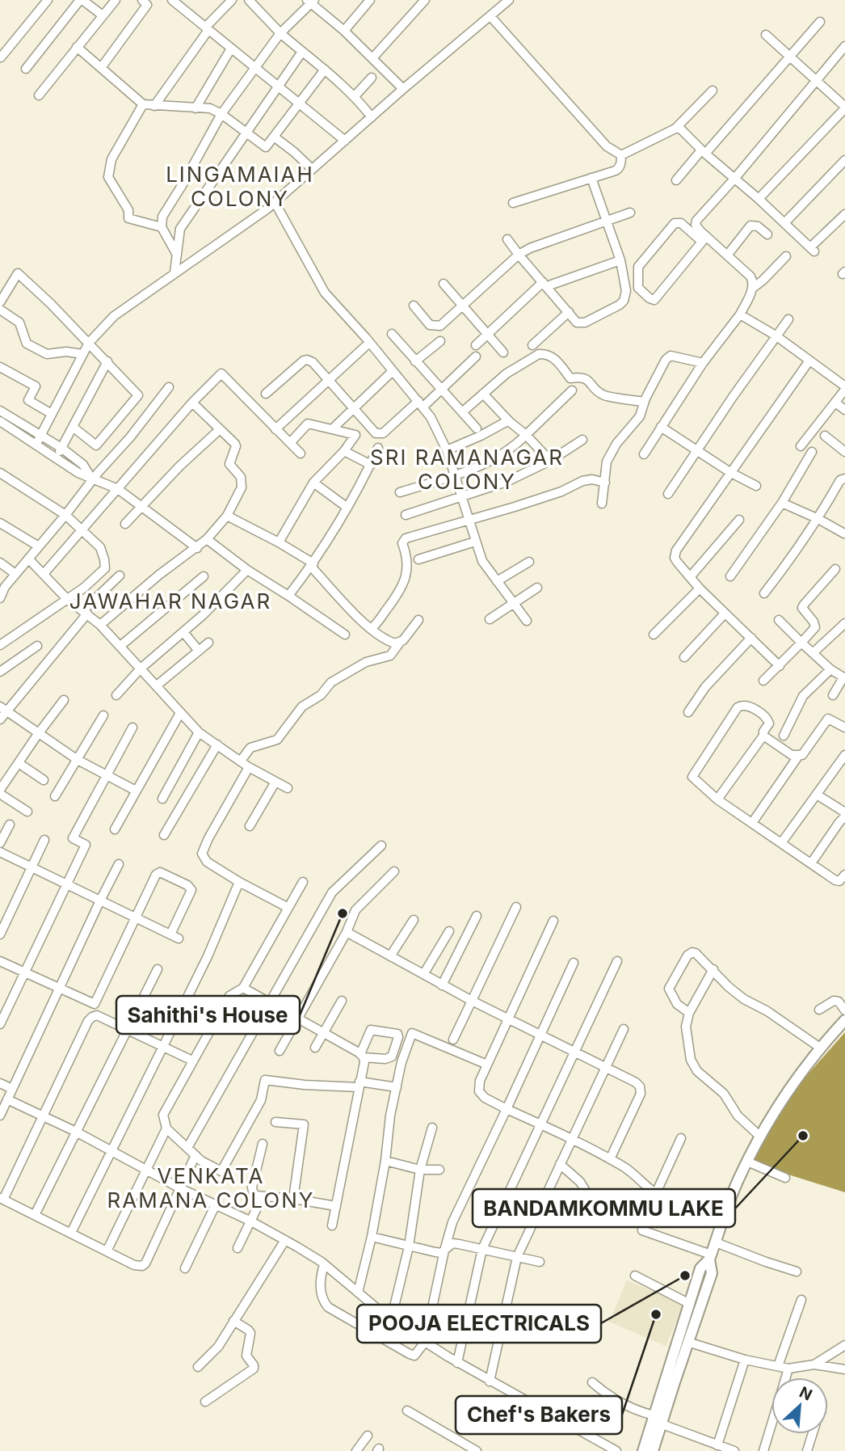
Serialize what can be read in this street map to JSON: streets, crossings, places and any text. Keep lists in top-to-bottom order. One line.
{"districts":["LINGAMAIAH COLONY","SRI RAMANAGAR COLONY","JAWAHAR NAGAR","VENKATA RAMANA COLONY"],"places":["Sahithi's House","BANDAMKOMMU LAKE","POOJA ELECTRICALS","Chef's Bakers"],"north":"top right"}
